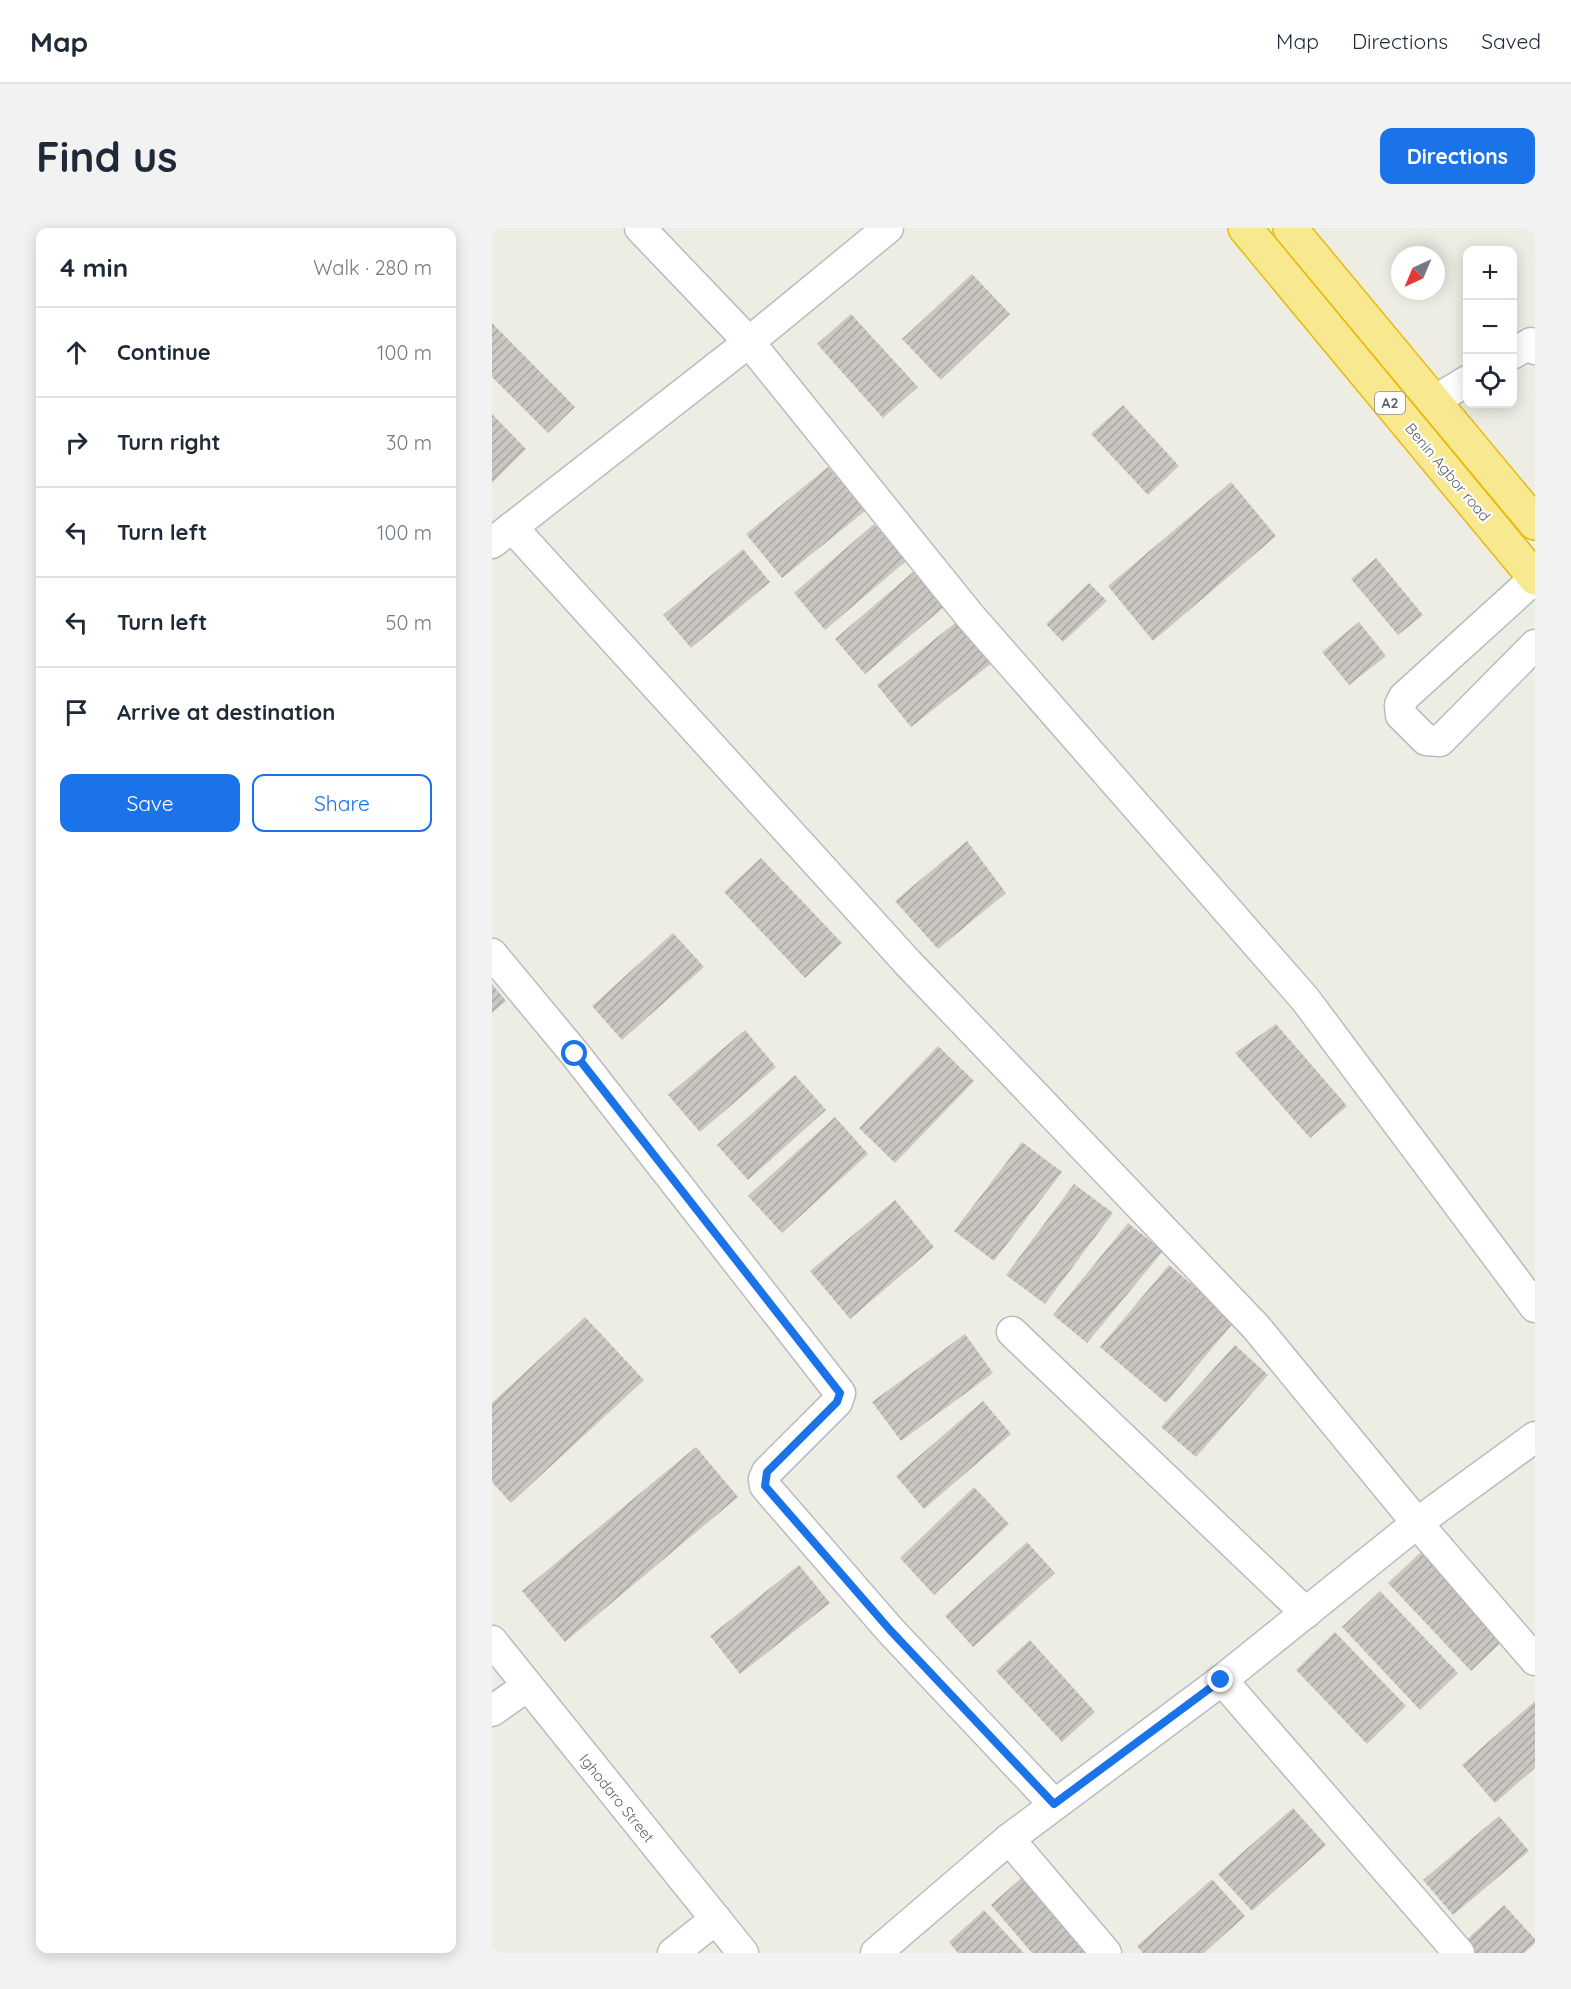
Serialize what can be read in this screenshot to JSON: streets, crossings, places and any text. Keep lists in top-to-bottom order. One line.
{"streets":{"highway":["A2","Benin Agbor road"],"street":["Ighodaro Street"]},"north":"bottom left","page":{"header":"Map","nav":["Map","Directions","Saved"],"buttons":["Directions",["Save","Share"]],"title":"Find us","heading":["4 min","Walk · 280 m"],"map_buttons":["+","−"],"list":[["Continue","100 m"],["Turn right","30 m"],["Turn left","100 m"],["Turn left","50 m"],"Arrive at destination"]}}
